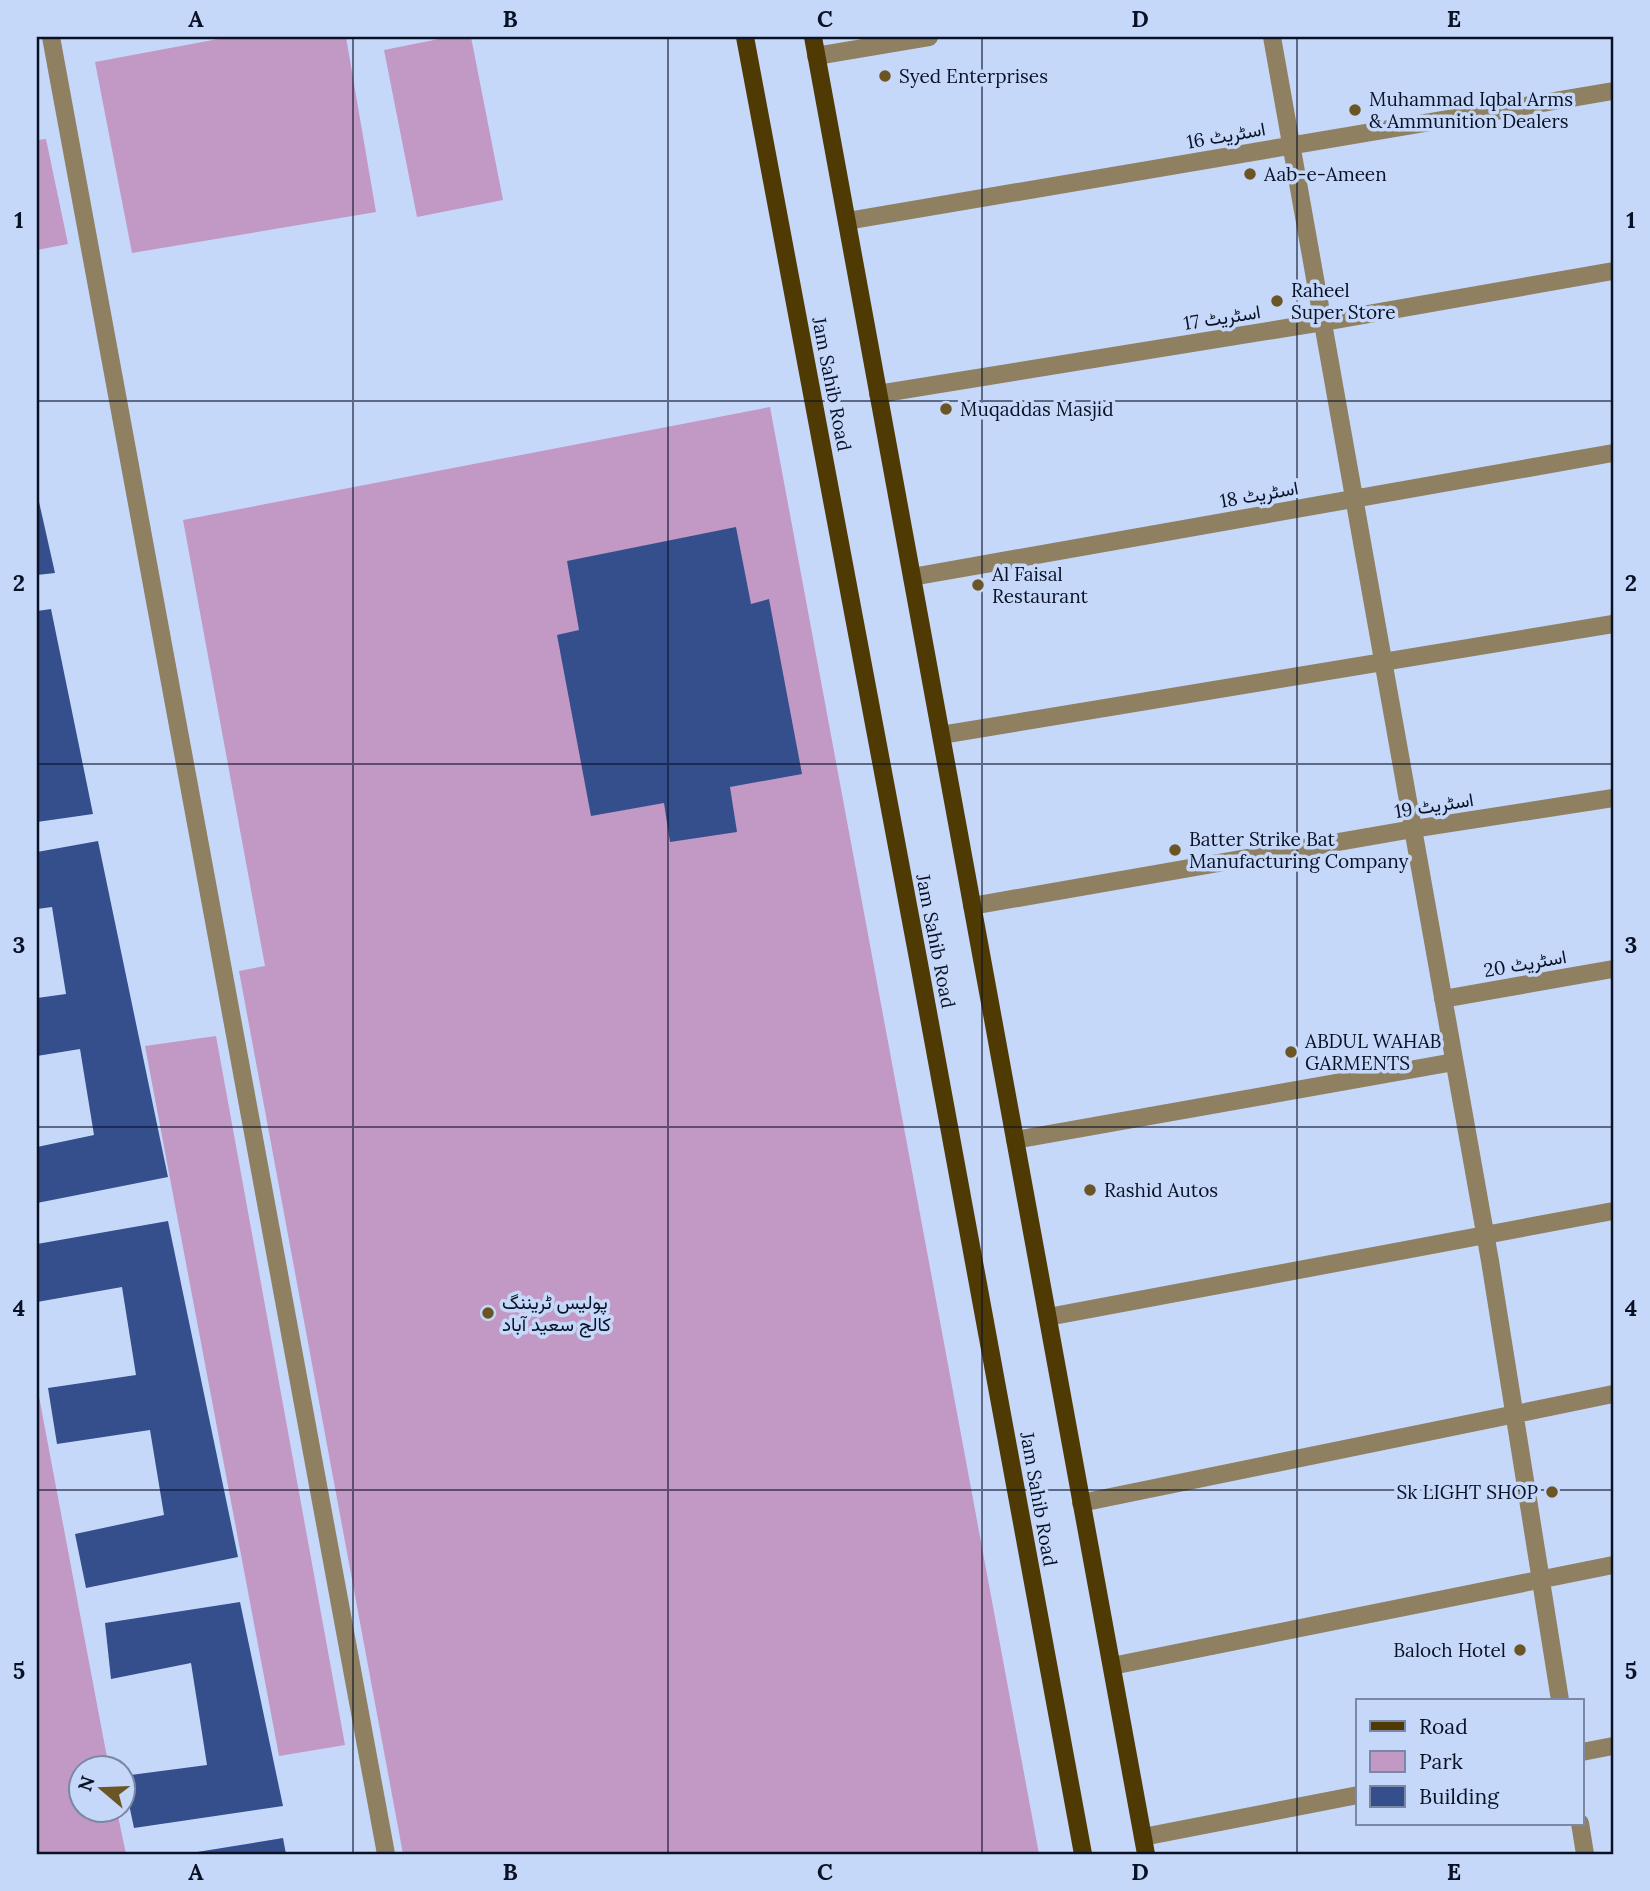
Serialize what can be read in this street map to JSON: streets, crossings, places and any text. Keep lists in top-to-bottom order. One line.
{"streets":{"main road":["Jam Sahib Road"],"street":["اسٹریٹ 16","اسٹریٹ 17","اسٹریٹ 18","اسٹریٹ 19","اسٹریٹ 20"]},"places":["Syed Enterprises","Muhammad Iqbal Arms & Ammunition Dealers","Aab-e-Ameen","Raheel Super Store","Muqaddas Masjid","Al Faisal Restaurant","Batter Strike Bat Manufacturing Company","ABDUL WAHAB GARMENTS","Rashid Autos","پولیس ٹریننگ کالج سعید آباد","Sk LIGHT SHOP","Baloch Hotel"],"legend":["Road","Park","Building"],"north":"left","grid":{"columns":["A","B","C","D","E"],"rows":["1","2","3","4","5"]}}
